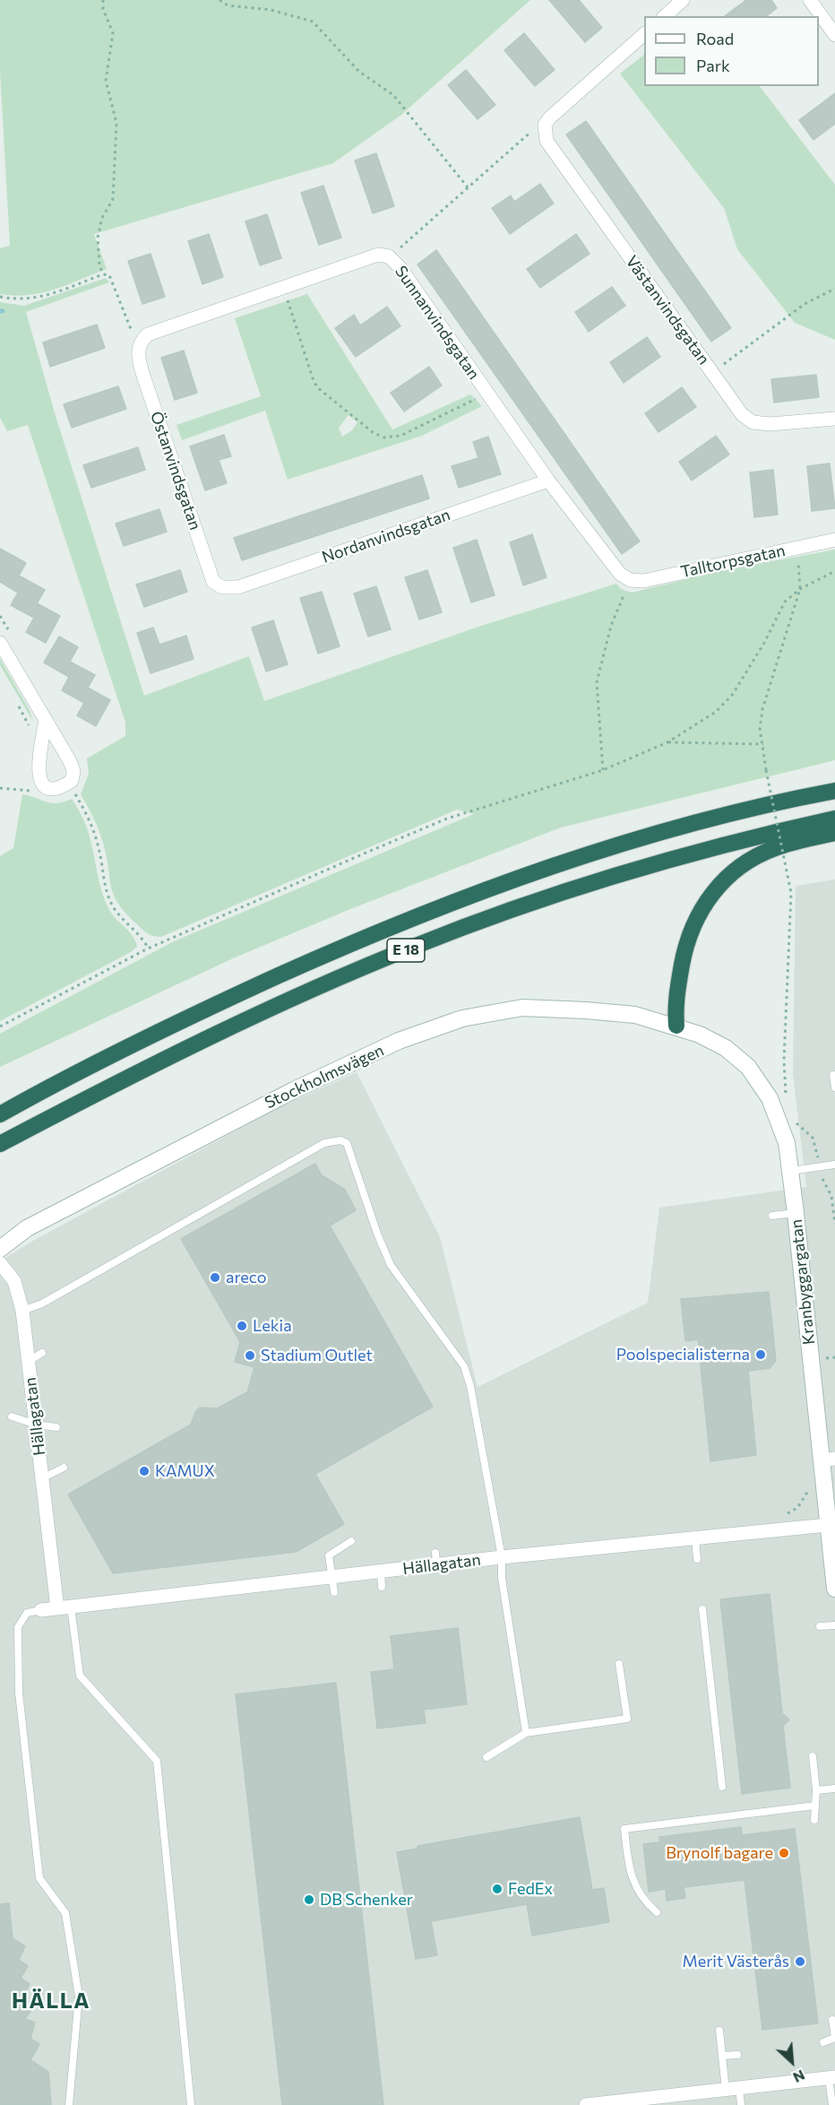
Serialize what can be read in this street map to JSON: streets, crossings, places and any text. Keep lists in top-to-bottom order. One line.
{"streets":{"highway":["E 18"],"street":["Västanvindsgatan","Sunnanvindsgatan","Östanvindsgatan","Nordanvindsgatan","Talltorpsgatan","Stockholmsvägen","Kranbyggargatan","Hällagatan"]},"crossings":[["Sunnanvindsgatan","Östanvindsgatan"],["Sunnanvindsgatan","Nordanvindsgatan"],["Sunnanvindsgatan","Talltorpsgatan"],["Östanvindsgatan","Nordanvindsgatan"],["Stockholmsvägen","Kranbyggargatan"],["Kranbyggargatan","Hällagatan"]],"districts":["HÄLLA"],"places":["areco","Lekia","Poolspecialisterna","Stadium Outlet","KAMUX","Brynolf bagare","FedEx","DB Schenker","Merit Västerås"],"legend":["Road","Park"],"north":"bottom right"}
